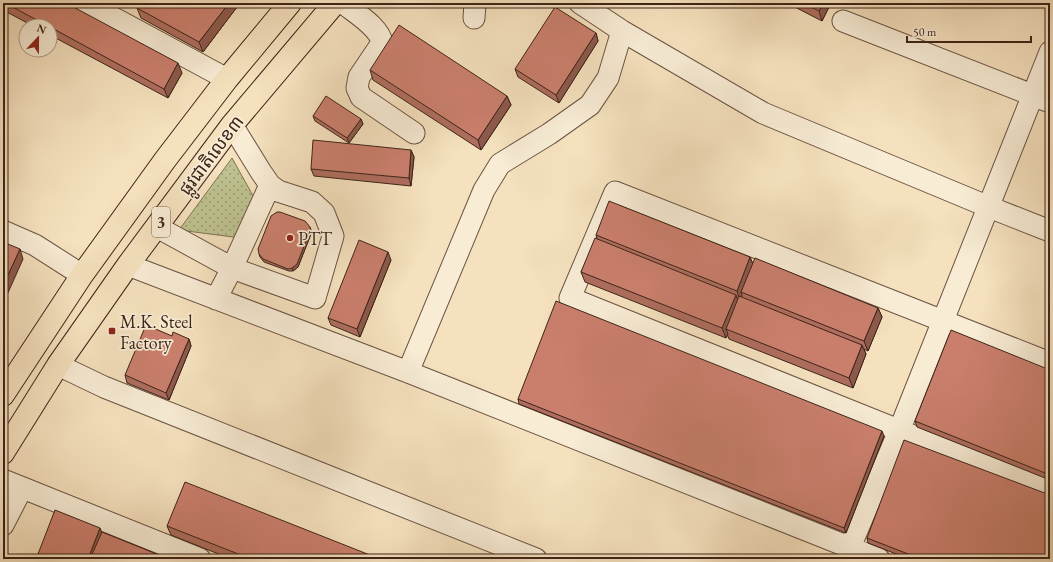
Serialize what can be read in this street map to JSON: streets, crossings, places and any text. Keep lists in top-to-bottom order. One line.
{"streets":{"highway":["ផ្លូវជាតិលេខ៣","3"]},"places":{"other":["PTT"],"transit":["M.K. Steel Factory"]},"scale_bar":"50 m","north":"top"}
